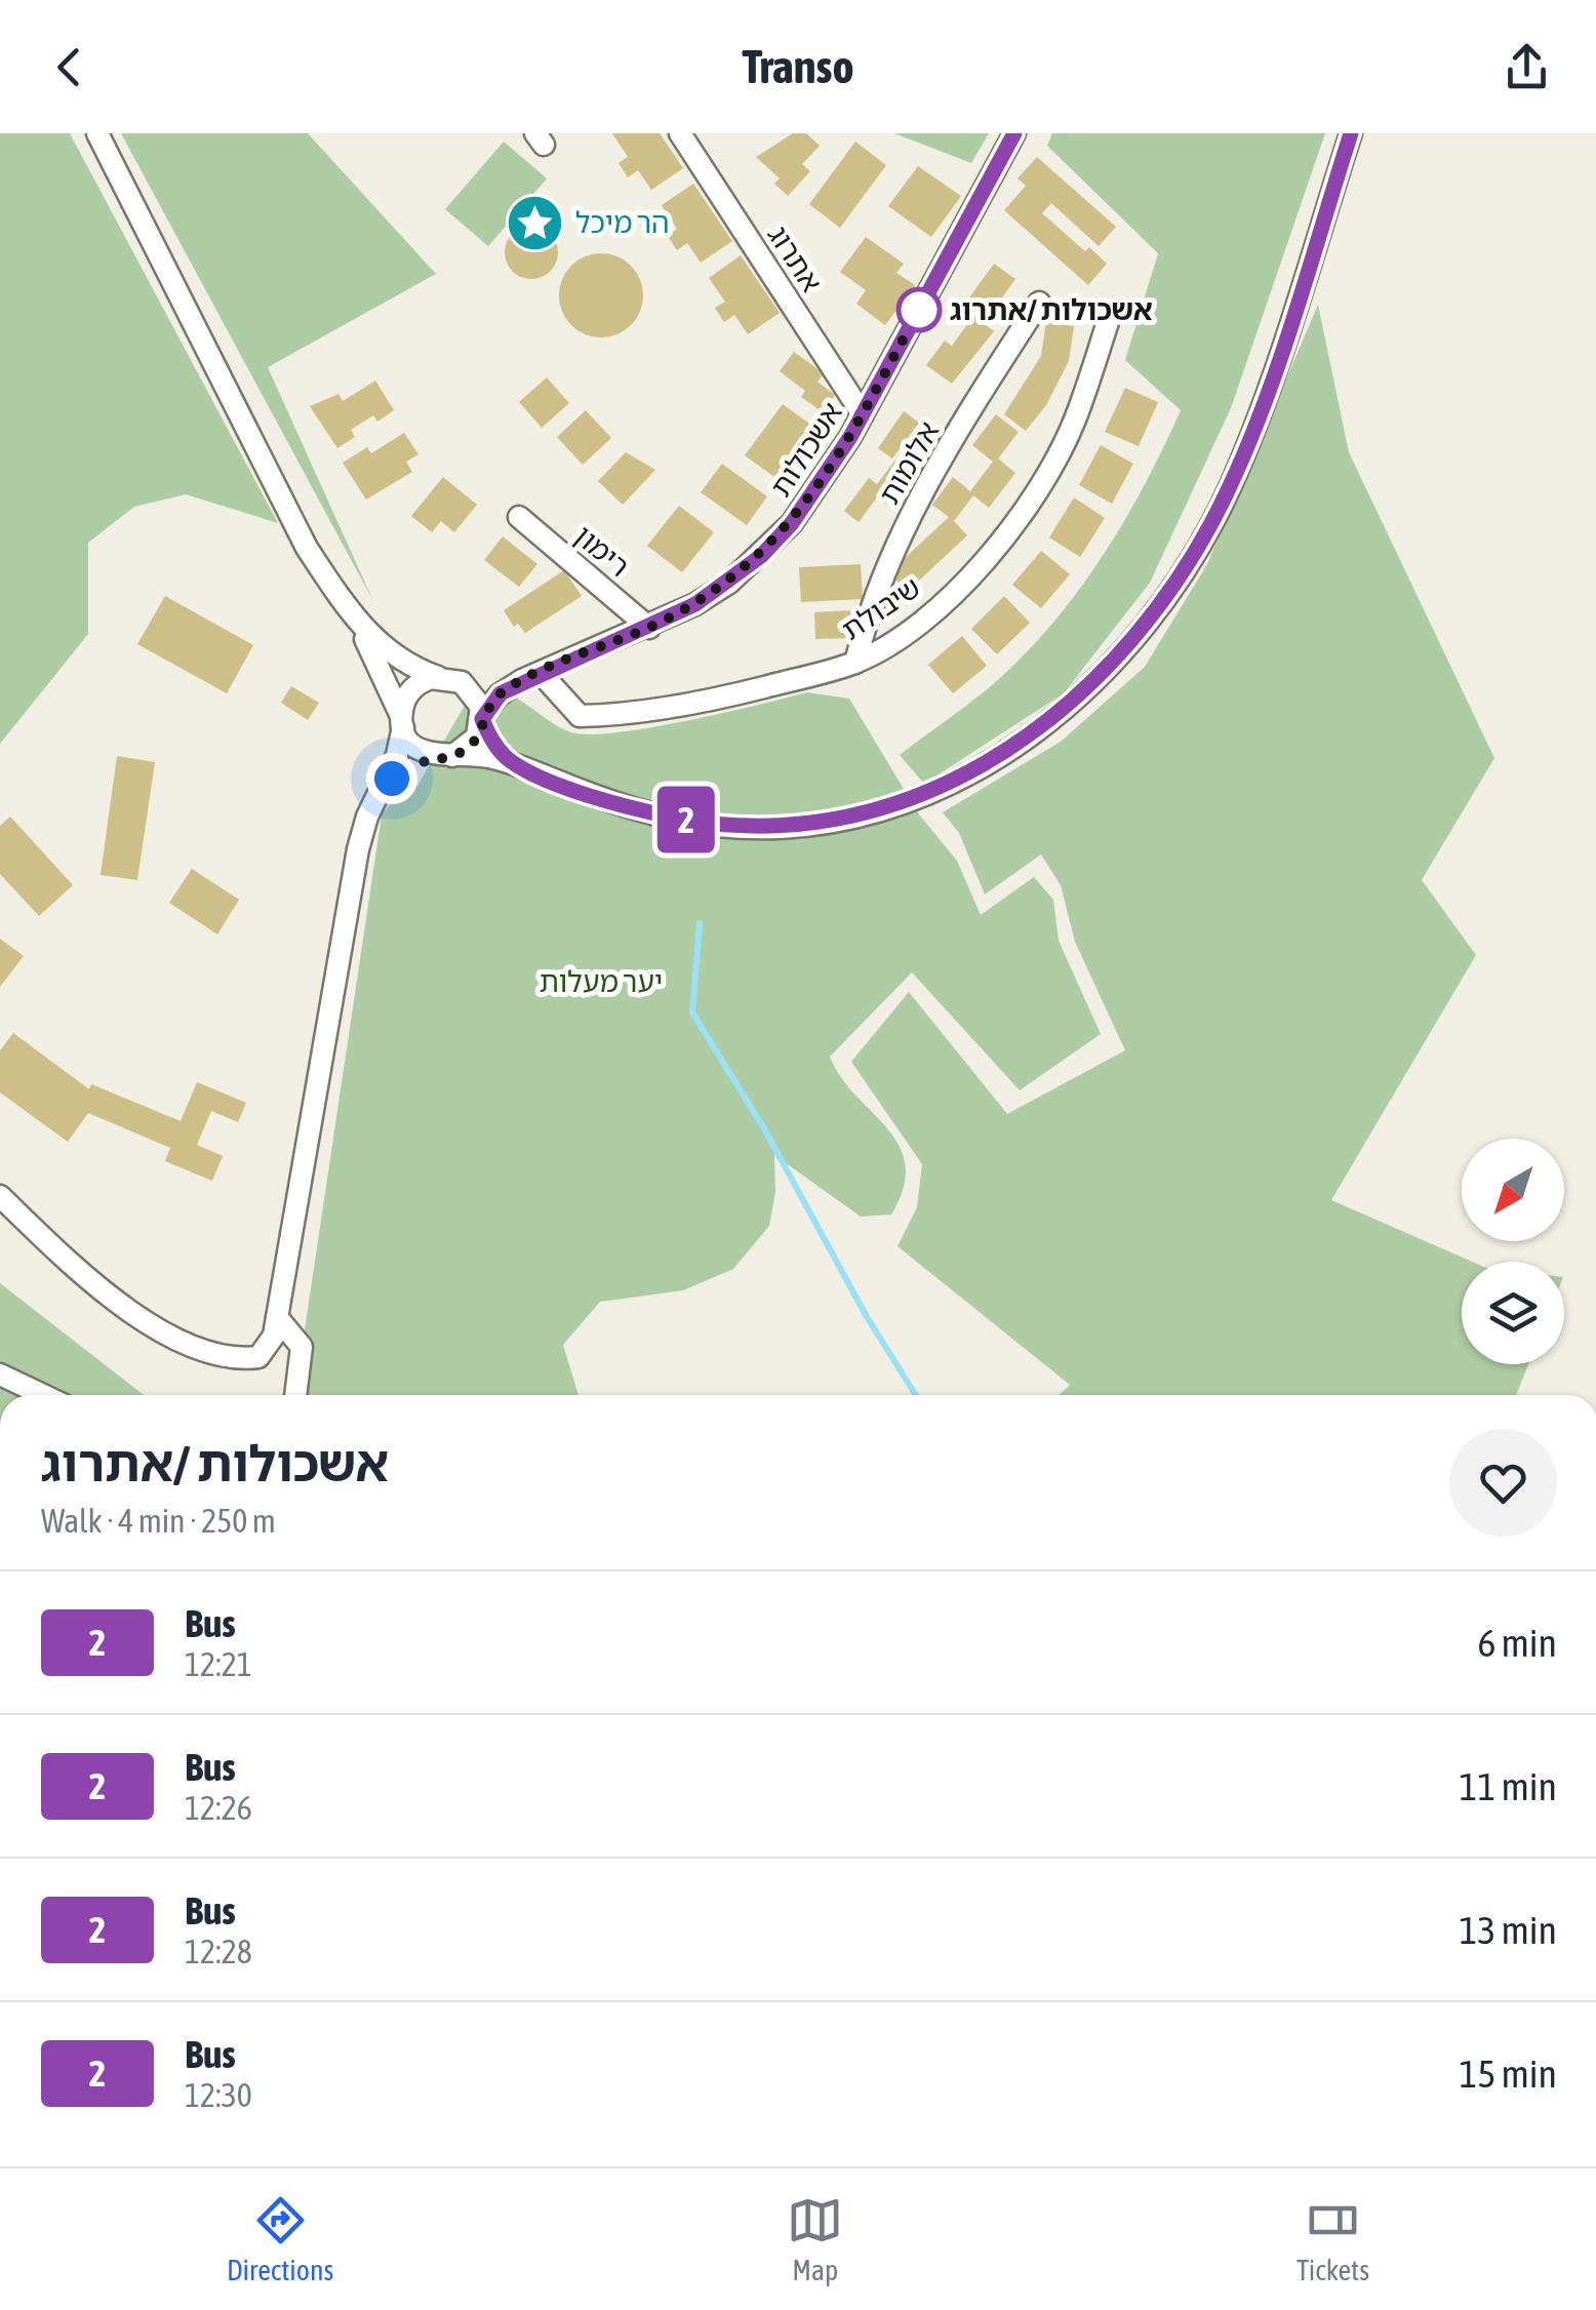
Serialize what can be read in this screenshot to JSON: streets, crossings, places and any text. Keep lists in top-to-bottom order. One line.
{"streets":{"street":["אתרוג","אשכולות","אלומות","רימון","שיבולת"]},"crossings":[["אתרוג","אשכולות"],["אשכולות","רימון"],["אשכולות","שיבולת"],["אלומות","שיבולת"]],"parks":["יער מעלות"],"places":{"place":["הר מיכל"],"other":["אשכולות /אתרוג"]},"lines":["bus line 2"],"north":"bottom left","page":{"header":"Transo","on_map":"2","heading":["אשכולות /אתרוג","Walk · 4 min · 250 m"],"list":[{"mark":"2","name":"Bus","note":"12:21","value":"6 min"},{"mark":"2","name":"Bus","note":"12:26","value":"11 min"},{"mark":"2","name":"Bus","note":"12:28","value":"13 min"},{"mark":"2","name":"Bus","note":"12:30","value":"15 min"}],"tabs":["Directions","Map","Tickets"]}}
